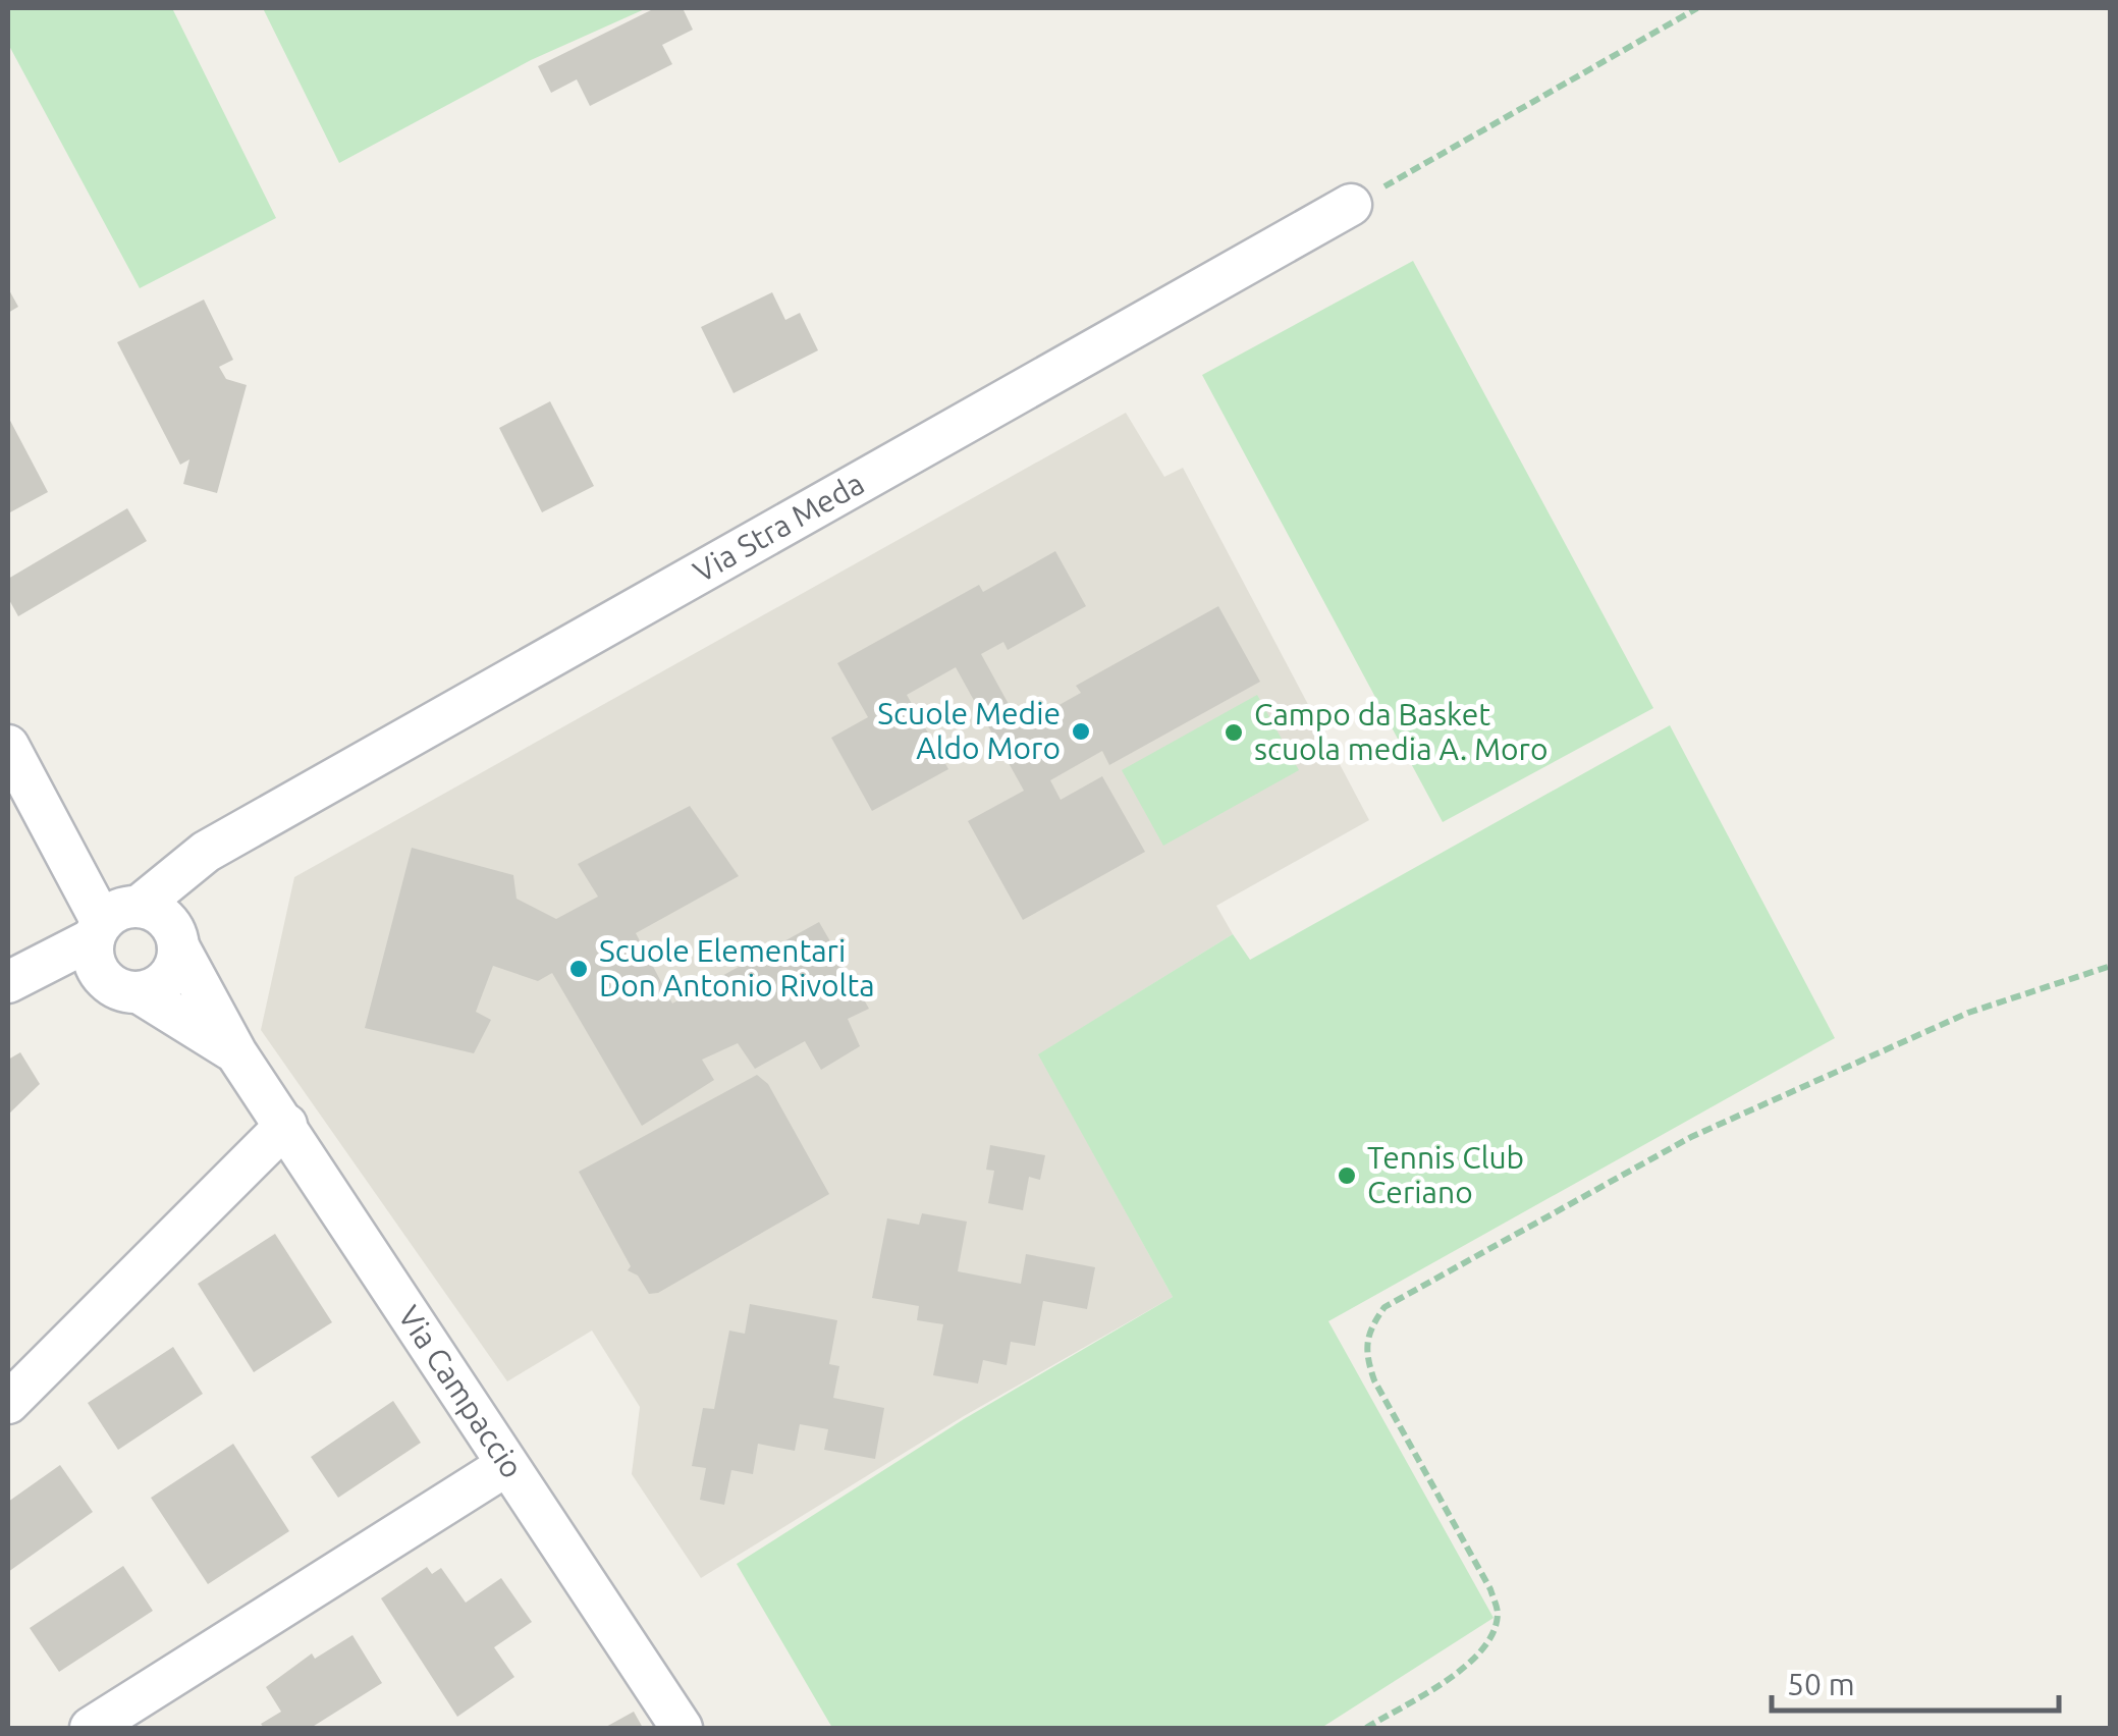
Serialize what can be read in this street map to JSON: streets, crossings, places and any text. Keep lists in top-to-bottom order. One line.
{"streets":{"street":["Via Stra Meda","Via Campaccio"]},"crossings":[["Via Stra Meda","Via Campaccio"]],"places":["Scuole Medie Aldo Moro","Campo da Basket scuola media A. Moro","Scuole Elementari Don Antonio Rivolta","Tennis Club Ceriano"],"scale_bar":"50 m"}
